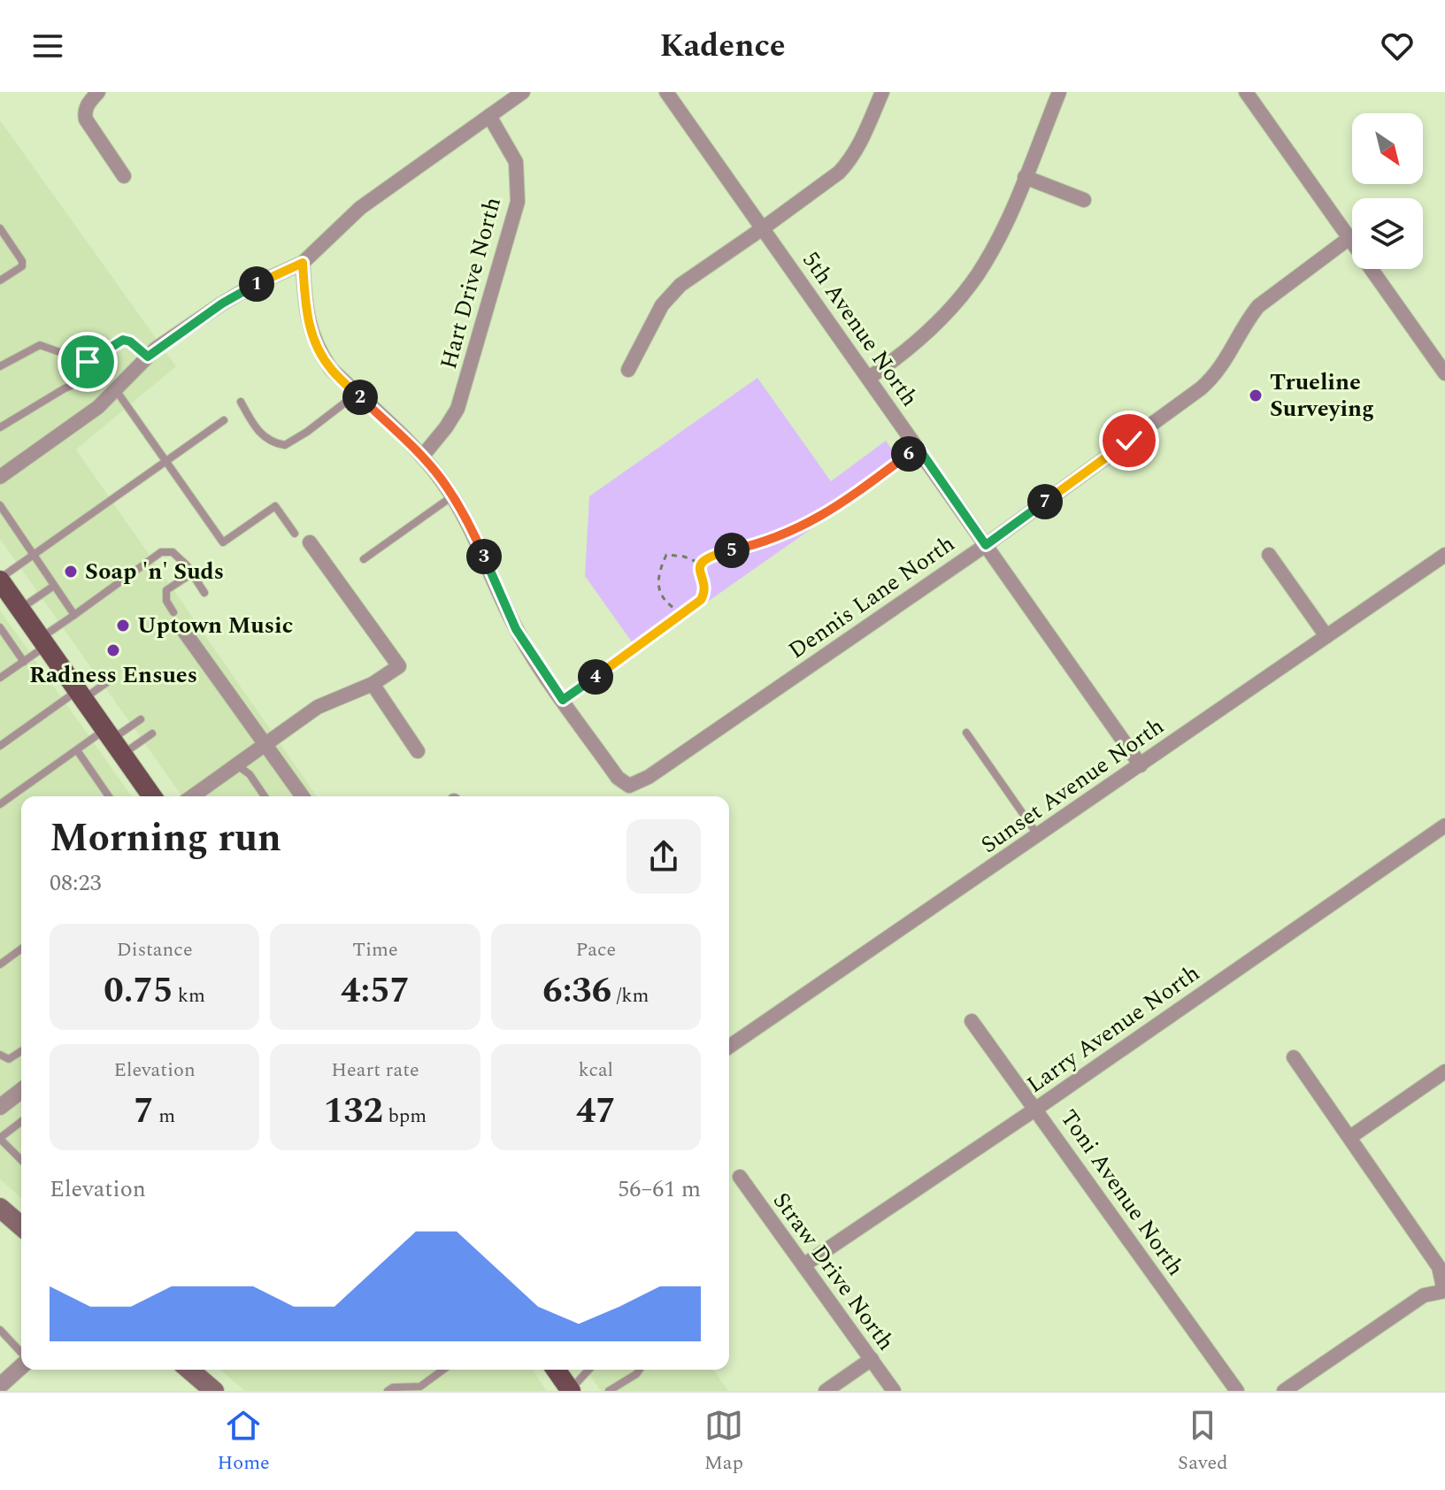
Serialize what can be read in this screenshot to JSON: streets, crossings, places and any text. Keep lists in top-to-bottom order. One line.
{"streets":{"street":["Hart Drive North","5th Avenue North","Dennis Lane North","Sunset Avenue North","Larry Avenue North","Toni Avenue North","Straw Drive North"]},"crossings":[["5th Avenue North","Dennis Lane North"],["5th Avenue North","Sunset Avenue North"],["Larry Avenue North","Toni Avenue North"],["Larry Avenue North","Straw Drive North"]],"places":["Trueline Surveying","Soap 'n' Suds","Uptown Music","Radness Ensues"],"north":"bottom right","page":{"header":"Kadence","pins":["1","2","6","7","5","3","4"],"heading":["Morning run","08:23"],"stats":[["Distance","0.75 km"],["Time","4:57"],["Pace","6:36 /km"],["Elevation","7 m"],["Heart rate","132 bpm"],["kcal","47"]],"chart":["Elevation","56–61 m"],"tabs":["Home","Map","Saved"]}}
